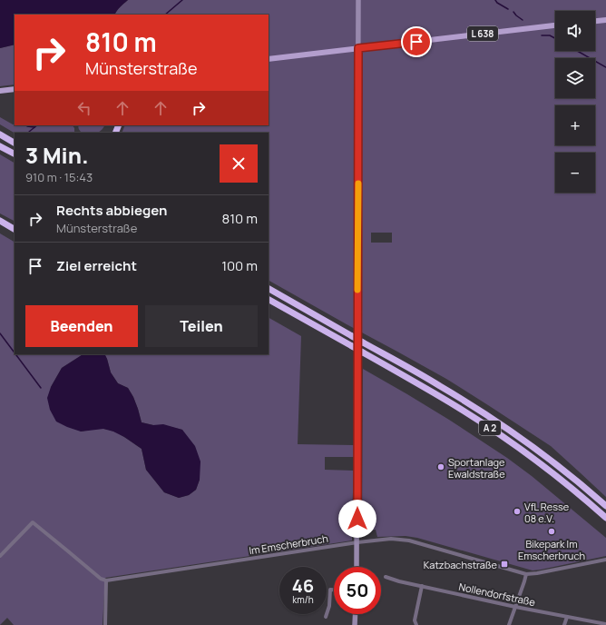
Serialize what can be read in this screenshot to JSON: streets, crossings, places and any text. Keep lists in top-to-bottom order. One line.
{"streets":{"highway":["A 2"],"main road":["L 638"],"street":["Im Emscherbruch","Nollendorfstraße"]},"places":{"other":["Sportanlage Ewaldstraße","VfL Resse 08 e.V.","Bikepark Im Emscherbruch"],"transit":["Katzbachstraße"]},"page":{"map_buttons":["+","−"],"turn":["810 m","Münsterstraße"],"heading":["3 Min.","910 m · 15:43"],"list":[{"name":"Rechts abbiegen","note":"Münsterstraße","value":"810 m"},{"name":"Ziel erreicht","value":"100 m"}],"buttons":["Beenden","Teilen"],"speed":"46 km/h","limit":"50"}}
